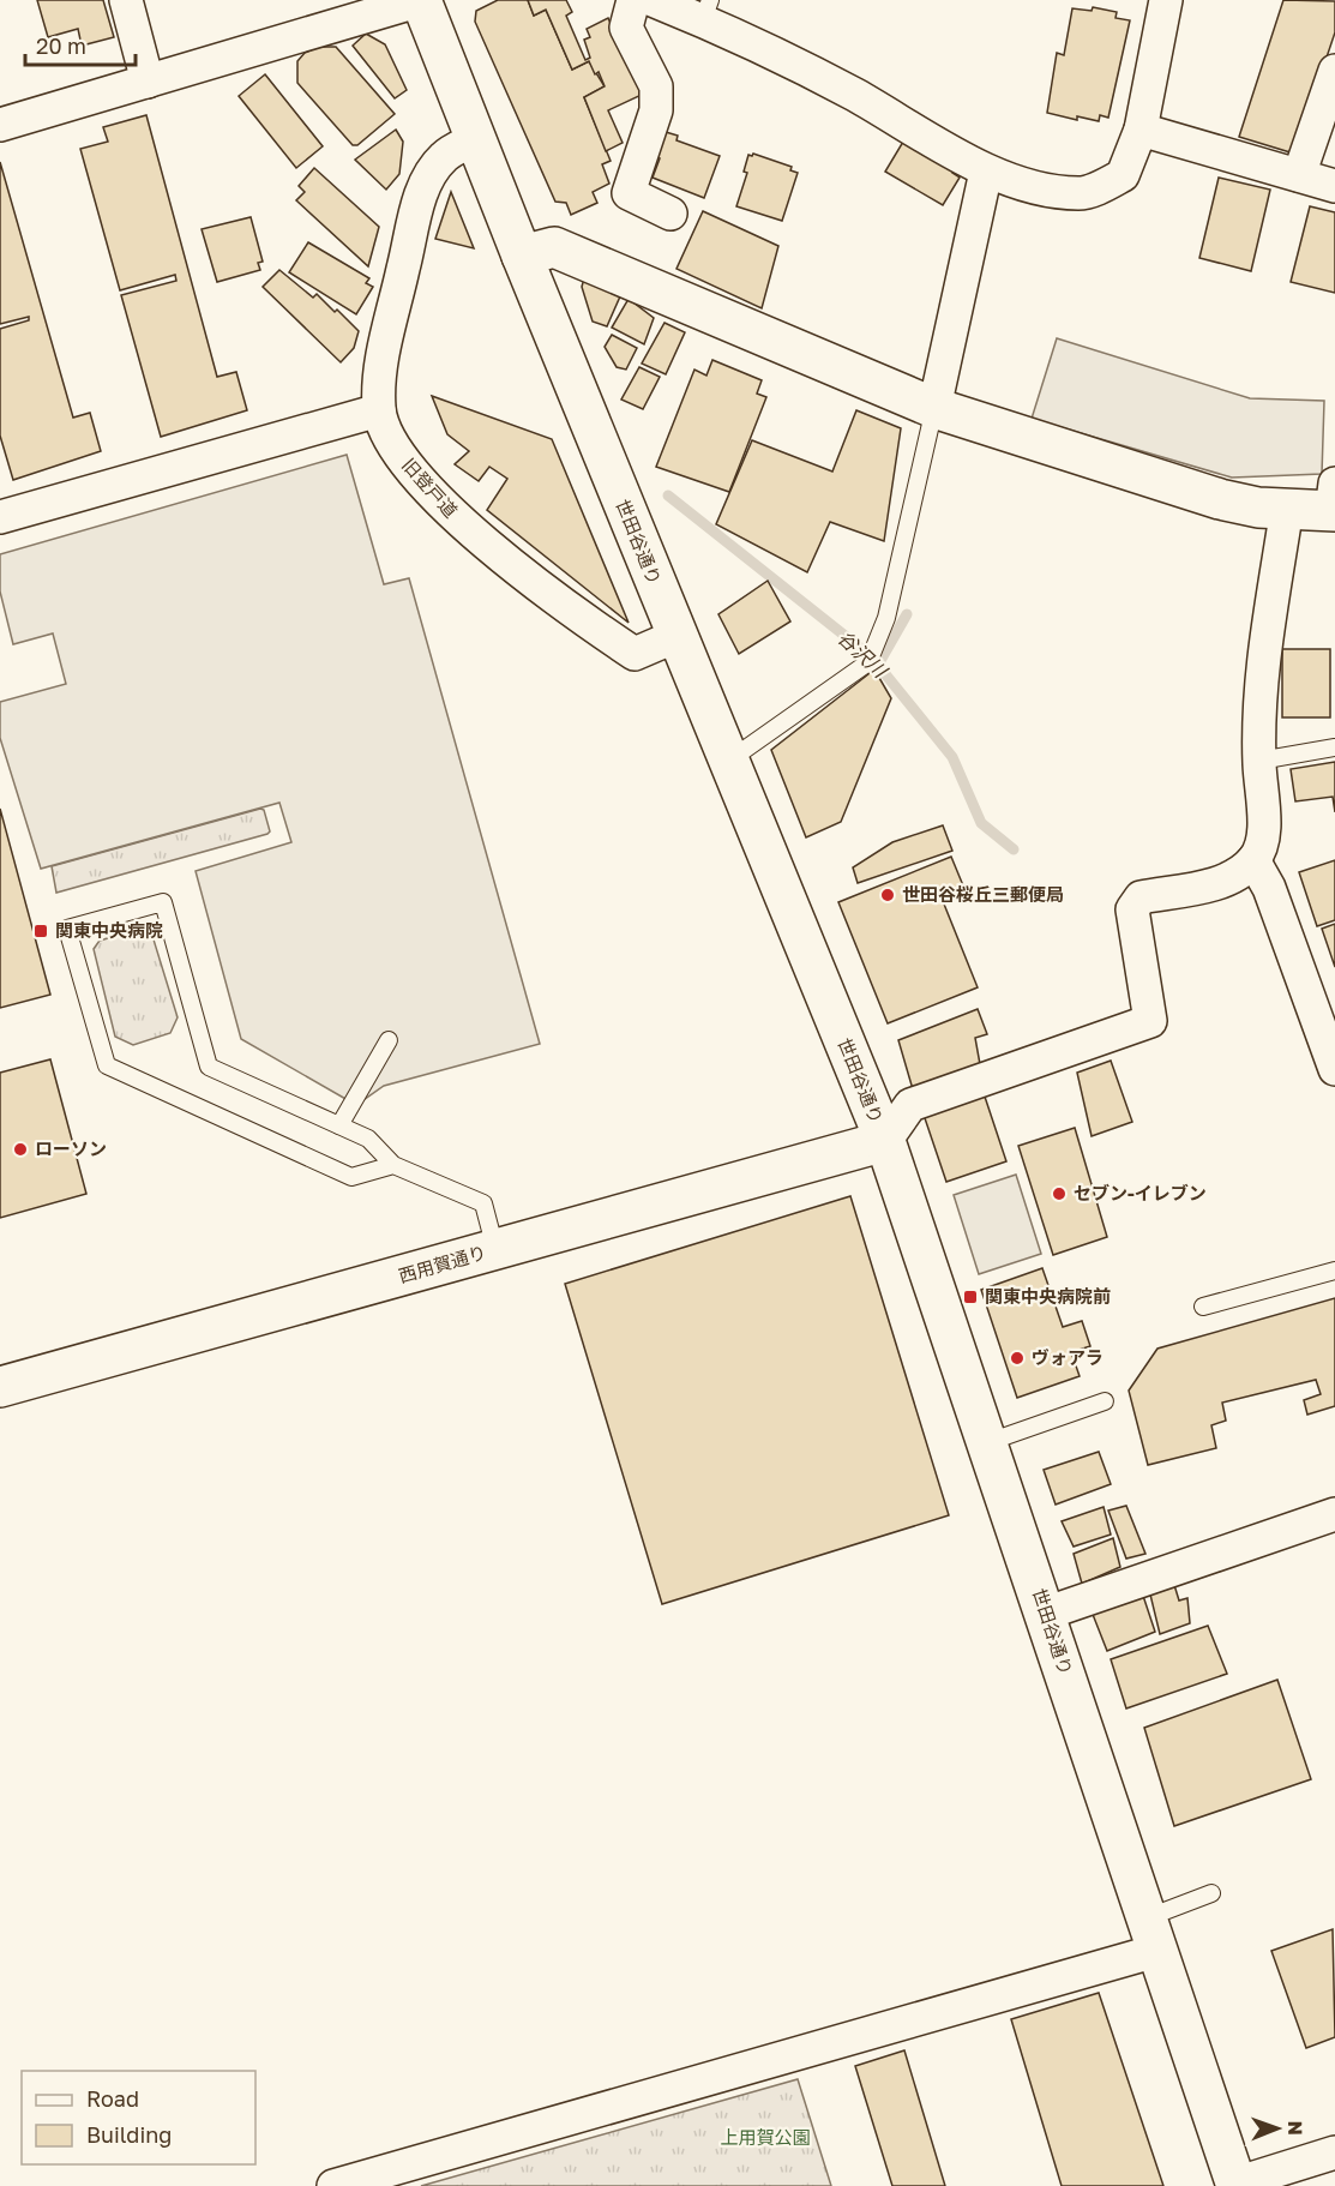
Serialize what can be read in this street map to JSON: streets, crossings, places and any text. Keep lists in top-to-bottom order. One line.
{"streets":{"main road":["世田谷通り","西用賀通り"],"street":["旧登戸道"]},"crossings":[["旧登戸道","世田谷通り"],["世田谷通り","西用賀通り"]],"water":["谷沢川"],"parks":["上用賀公園"],"places":{"other":["世田谷桜丘三郵便局","ローソン","セブン-イレブン","ヴォアラ"],"transit":["関東中央病院","関東中央病院前"]},"legend":["Road","Building"],"scale_bar":"20 m","north":"right"}
